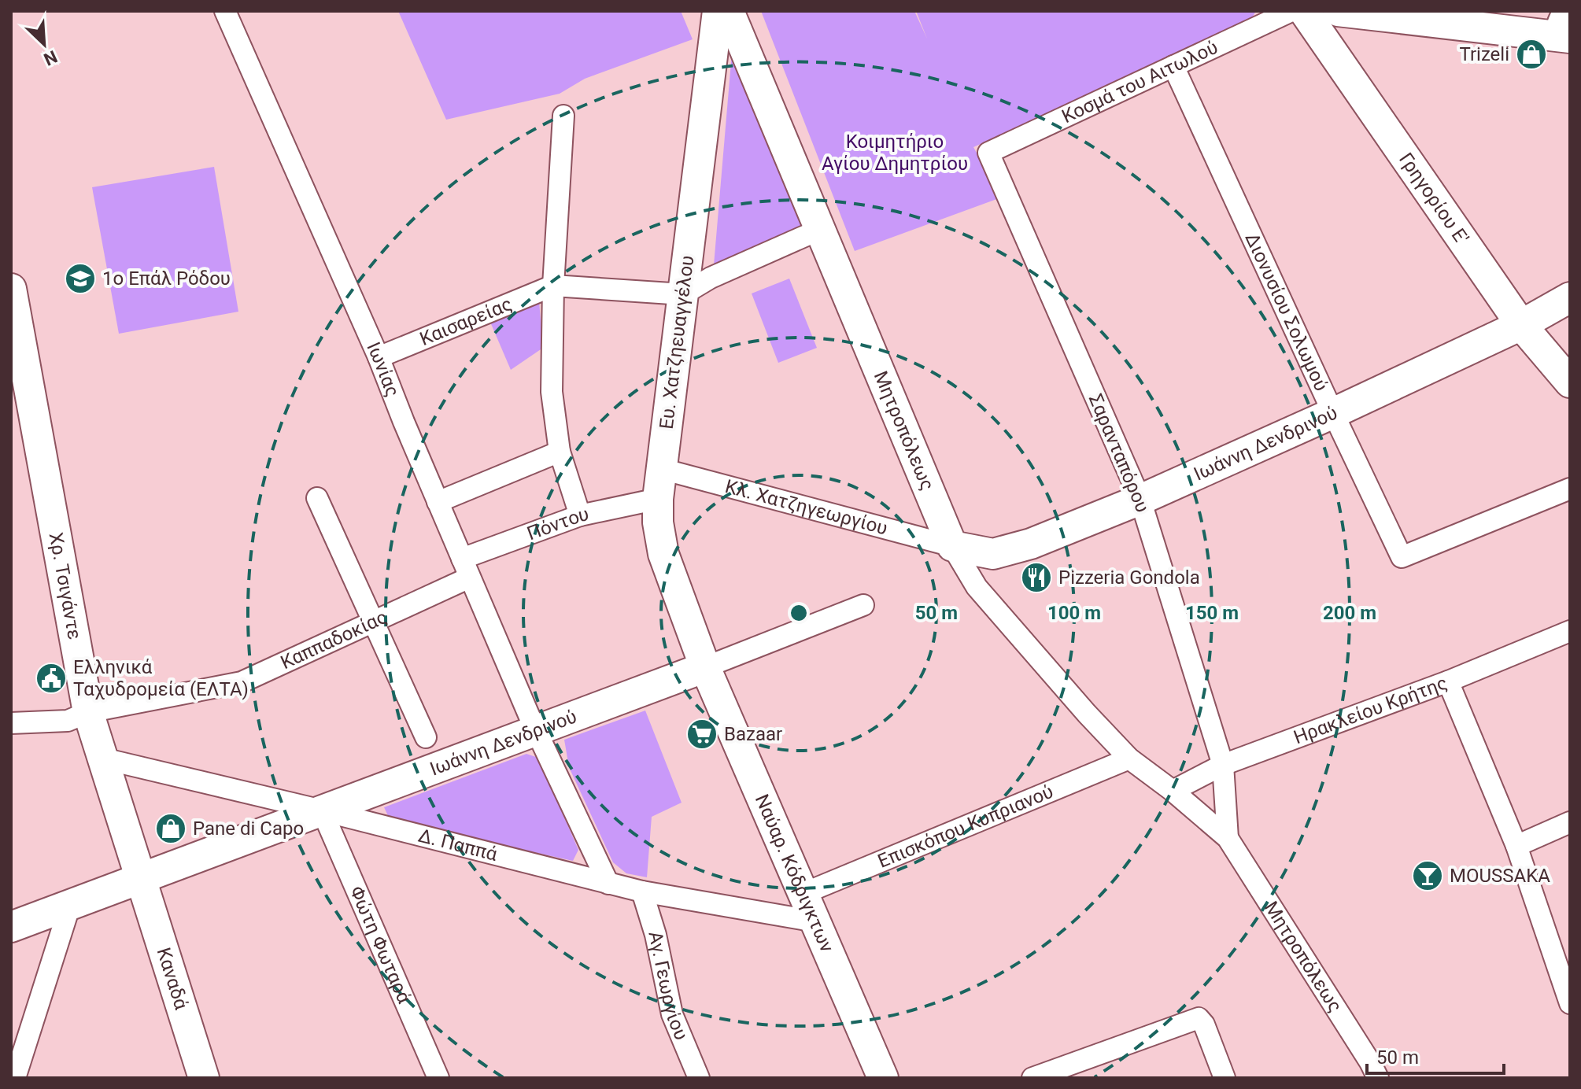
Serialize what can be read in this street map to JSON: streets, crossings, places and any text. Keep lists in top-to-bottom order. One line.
{"streets":{"street":["Κοσμά του Αιτωλού","Γρηγορίου Ε'","Διονυσίου Σολωμού","Καισαρείας","Ευ. Χατζηευαγγέλου","Ιωνίας","Μητροπόλεως","Ιωάννη Δενδρινού","Σαρανταπόρου","Κλ. Χατζηγεωργίου","Πόντου","Χρ. Τσιγάντε","Καππαδοκίας","Ηρακλείου Κρήτης","Επισκόπου Κυπριανού","Δ. Παππά","Ναύαρ. Κόδριγκτων","Φώτη Φωταρά","Καναδά","Αγ. Γεωργίου"]},"crossings":[["Κοσμά του Αιτωλού","Διονυσίου Σολωμού"],["Κοσμά του Αιτωλού","Σαρανταπόρου"],["Γρηγορίου Ε'","Ιωάννη Δενδρινού"],["Διονυσίου Σολωμού","Ιωάννη Δενδρινού"],["Καισαρείας","Ευ. Χατζηευαγγέλου"],["Καισαρείας","Ιωνίας"],["Ευ. Χατζηευαγγέλου","Ιωάννη Δενδρινού"],["Ευ. Χατζηευαγγέλου","Κλ. Χατζηγεωργίου"],["Ευ. Χατζηευαγγέλου","Πόντου"],["Ευ. Χατζηευαγγέλου","Ναύαρ. Κόδριγκτων"],["Ιωνίας","Ιωάννη Δενδρινού"],["Ιωνίας","Πόντου"],["Ιωνίας","Δ. Παππά"],["Μητροπόλεως","Ιωάννη Δενδρινού"],["Μητροπόλεως","Σαρανταπόρου"],["Μητροπόλεως","Κλ. Χατζηγεωργίου"],["Μητροπόλεως","Ηρακλείου Κρήτης"],["Μητροπόλεως","Επισκόπου Κυπριανού"],["Ιωάννη Δενδρινού","Σαρανταπόρου"],["Ιωάννη Δενδρινού","Κλ. Χατζηγεωργίου"],["Ιωάννη Δενδρινού","Χρ. Τσιγάντε"],["Ιωάννη Δενδρινού","Δ. Παππά"],["Ιωάννη Δενδρινού","Ναύαρ. Κόδριγκτων"],["Ιωάννη Δενδρινού","Φώτη Φωταρά"],["Ιωάννη Δενδρινού","Καναδά"],["Σαρανταπόρου","Ηρακλείου Κρήτης"],["Χρ. Τσιγάντε","Καππαδοκίας"],["Χρ. Τσιγάντε","Δ. Παππά"],["Χρ. Τσιγάντε","Καναδά"],["Επισκόπου Κυπριανού","Ναύαρ. Κόδριγκτων"],["Δ. Παππά","Ναύαρ. Κόδριγκτων"],["Δ. Παππά","Φώτη Φωταρά"],["Δ. Παππά","Αγ. Γεωργίου"]],"parks":["Κοιμητήριο Αγίου Δημητρίου"],"places":{"shop":["Trizeli","Pane di Capo"],"school or university":["1ο Επάλ Ρόδου"],"restaurant":["Pizzeria Gondola"],"public building":["Ελληνικά Ταχυδρομεία (ΕΛΤΑ)"],"supermarket":["Bazaar"],"bar":["MOUSSAKA"]},"scale_bar":"50 m","north":"bottom right","rings":["50 m","100 m","150 m","200 m"]}
